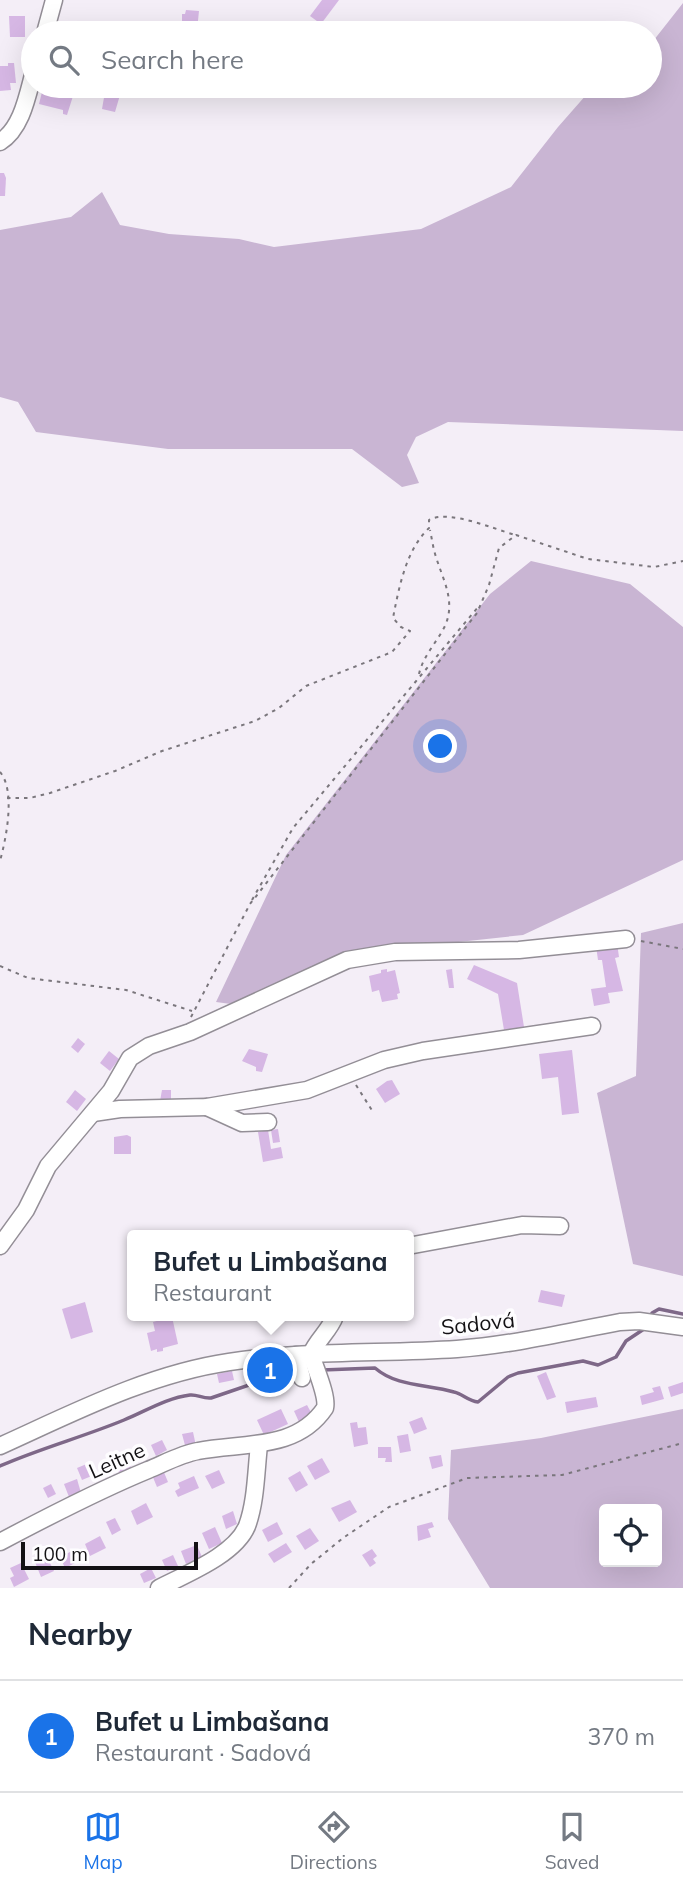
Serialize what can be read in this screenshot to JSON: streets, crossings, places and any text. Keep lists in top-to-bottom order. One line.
{"streets":{"street":["Sadová","Leitne"]},"crossings":[["Sadová","Leitne"]],"scale_bar":"100 m","page":{"search":"Search here","popup":["Bufet u Limbašana","Restaurant"],"pins":"1","scale":"100 m","heading":"Nearby","list":[{"mark":"1","name":"Bufet u Limbašana","note":"Restaurant · Sadová","value":"370 m"}],"nav":["Map","Directions","Saved"]}}
